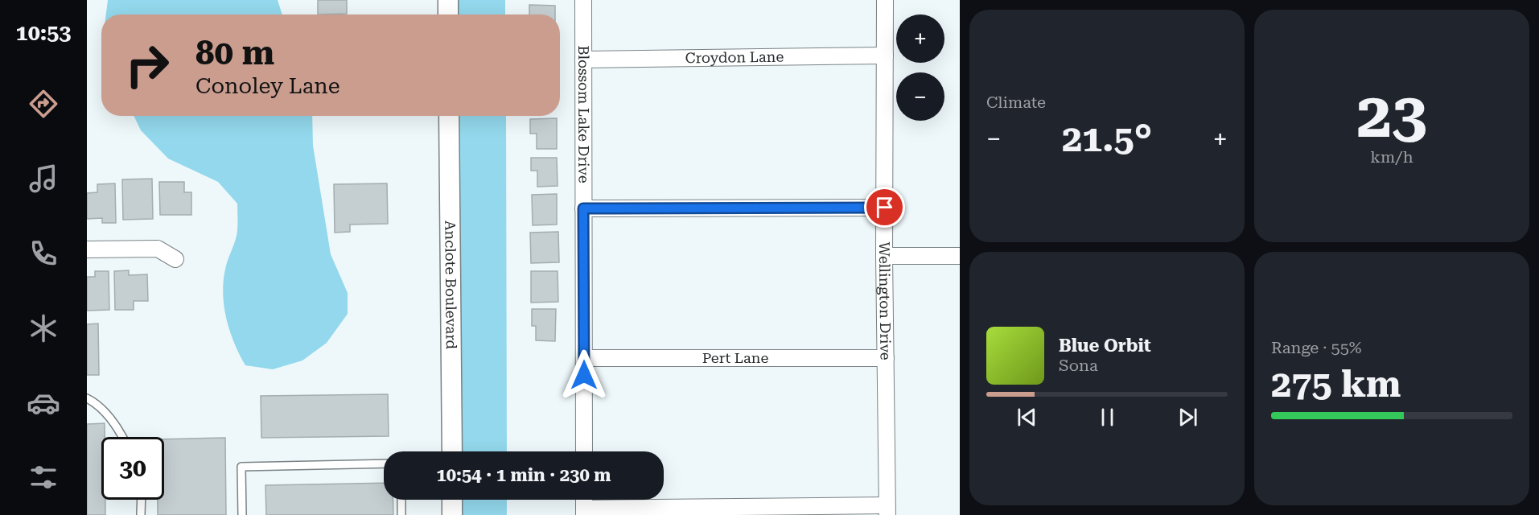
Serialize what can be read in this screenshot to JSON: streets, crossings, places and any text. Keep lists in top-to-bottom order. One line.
{"streets":{"street":["Croydon Lane","Blossom Lake Drive","Anclote Boulevard","Wellington Drive","Pert Lane"]},"crossings":[["Croydon Lane","Blossom Lake Drive"],["Croydon Lane","Wellington Drive"],["Blossom Lake Drive","Pert Lane"],["Wellington Drive","Pert Lane"]],"page":{"tabs":"10:53","tile":["Climate",["23","km/h"],["Range · 55%","275 km"]],"map_buttons":["+","−"],"turn":["80 m","Conoley Lane"],"heat":["−","21.5°","+"],"song":["Blue Orbit","Sona"],"limit":"30","trip":"10:54 · 1 min · 230 m"}}
